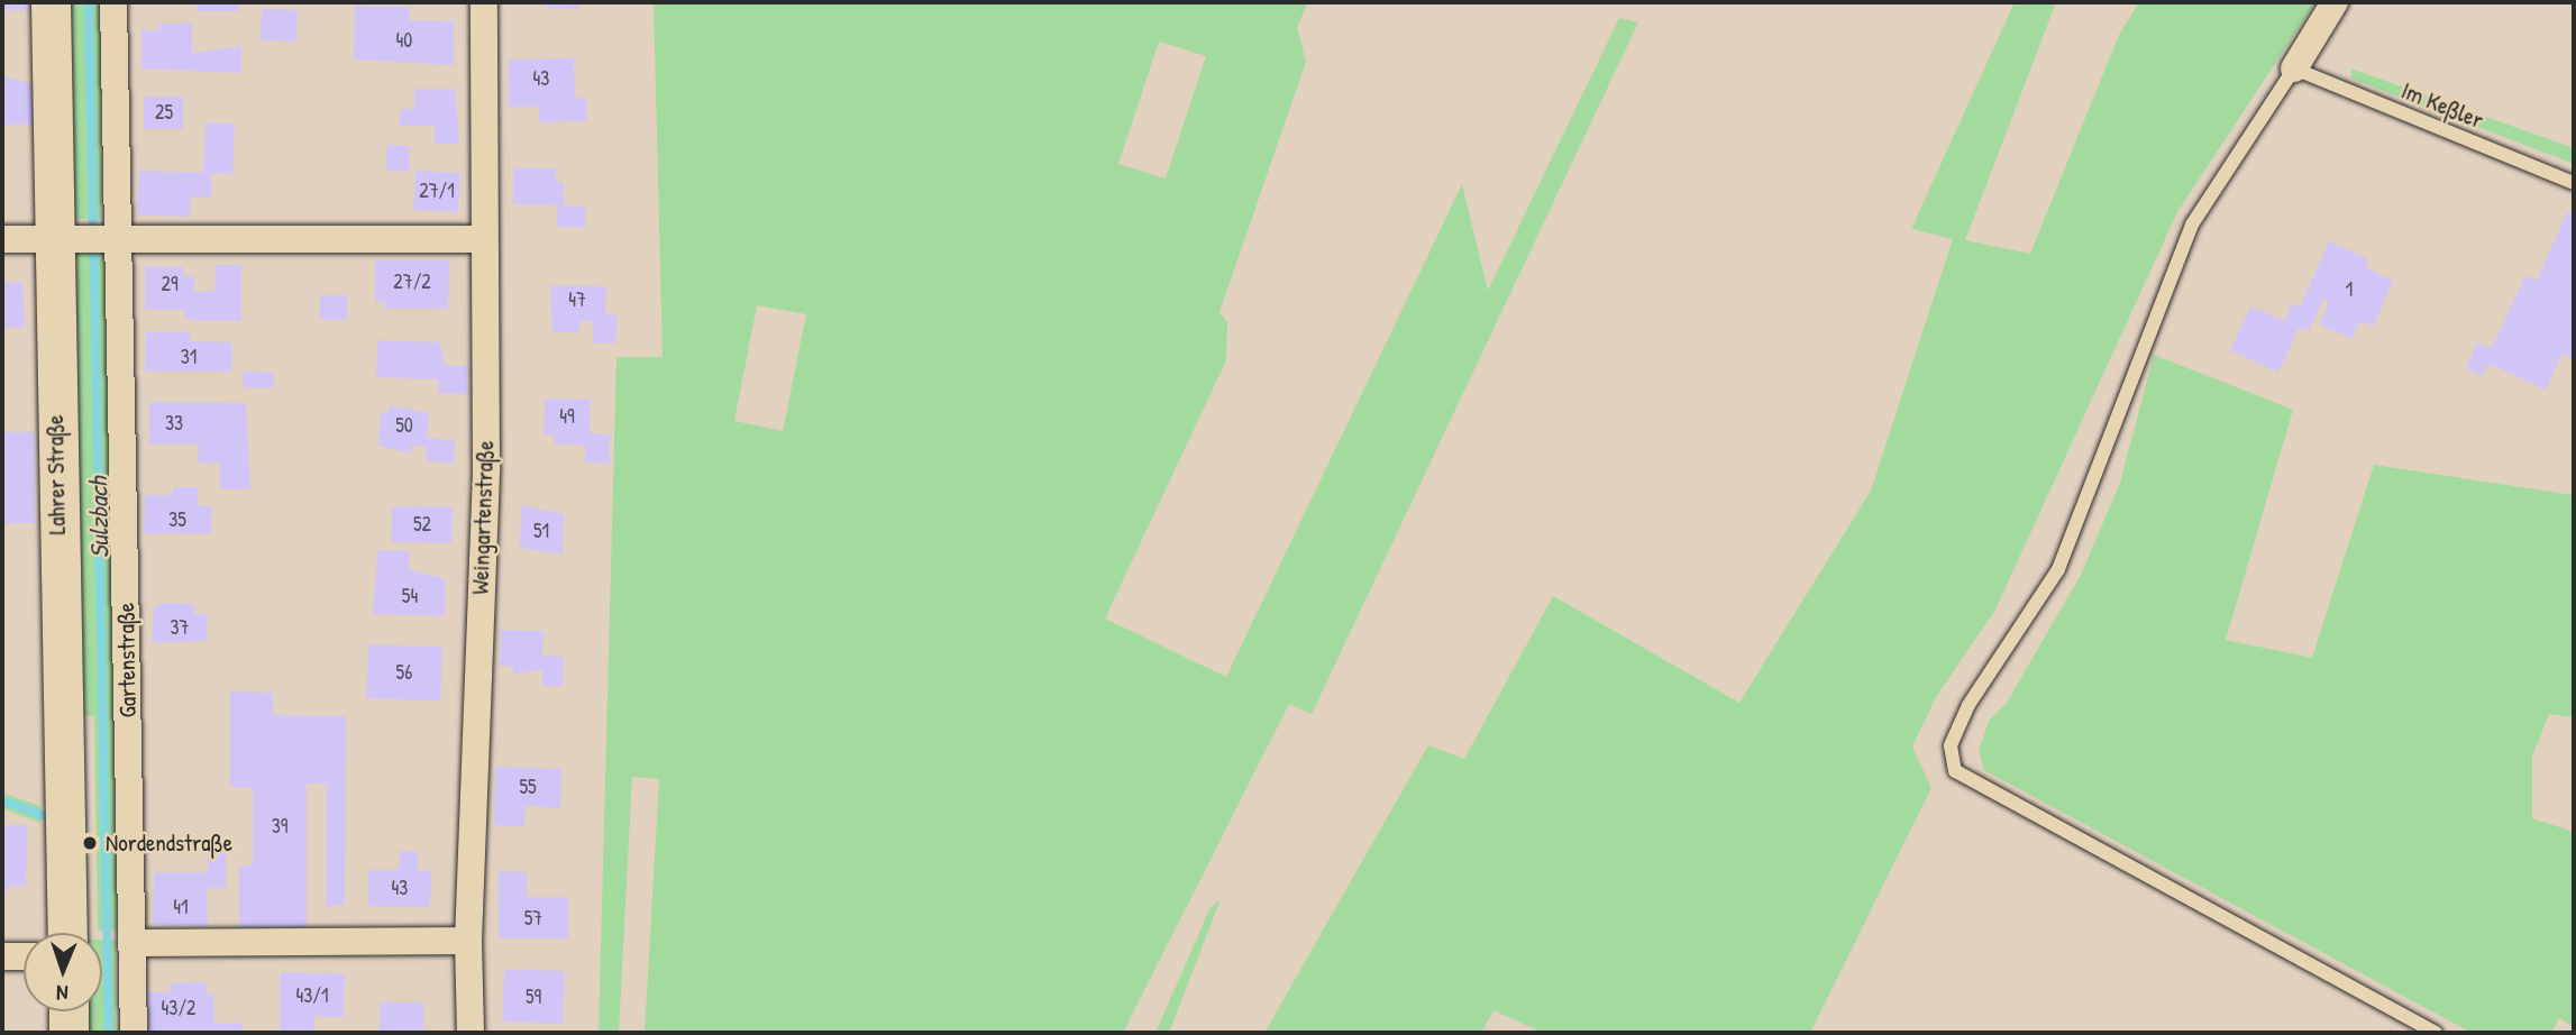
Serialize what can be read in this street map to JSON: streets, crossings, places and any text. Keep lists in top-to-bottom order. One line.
{"streets":{"street":["Lahrer Straße","Weingartenstraße","Gartenstraße"],"lane":["Im Keßler"]},"water":["Sulzbach"],"places":["Nordendstraße"],"house_numbers":["40","43","25","27/1","27/2","29","1","47","31","49","33","50","35","52","51","54","37","56","55","39","43","41","57","43/1","59","43/2"],"north":"bottom"}
